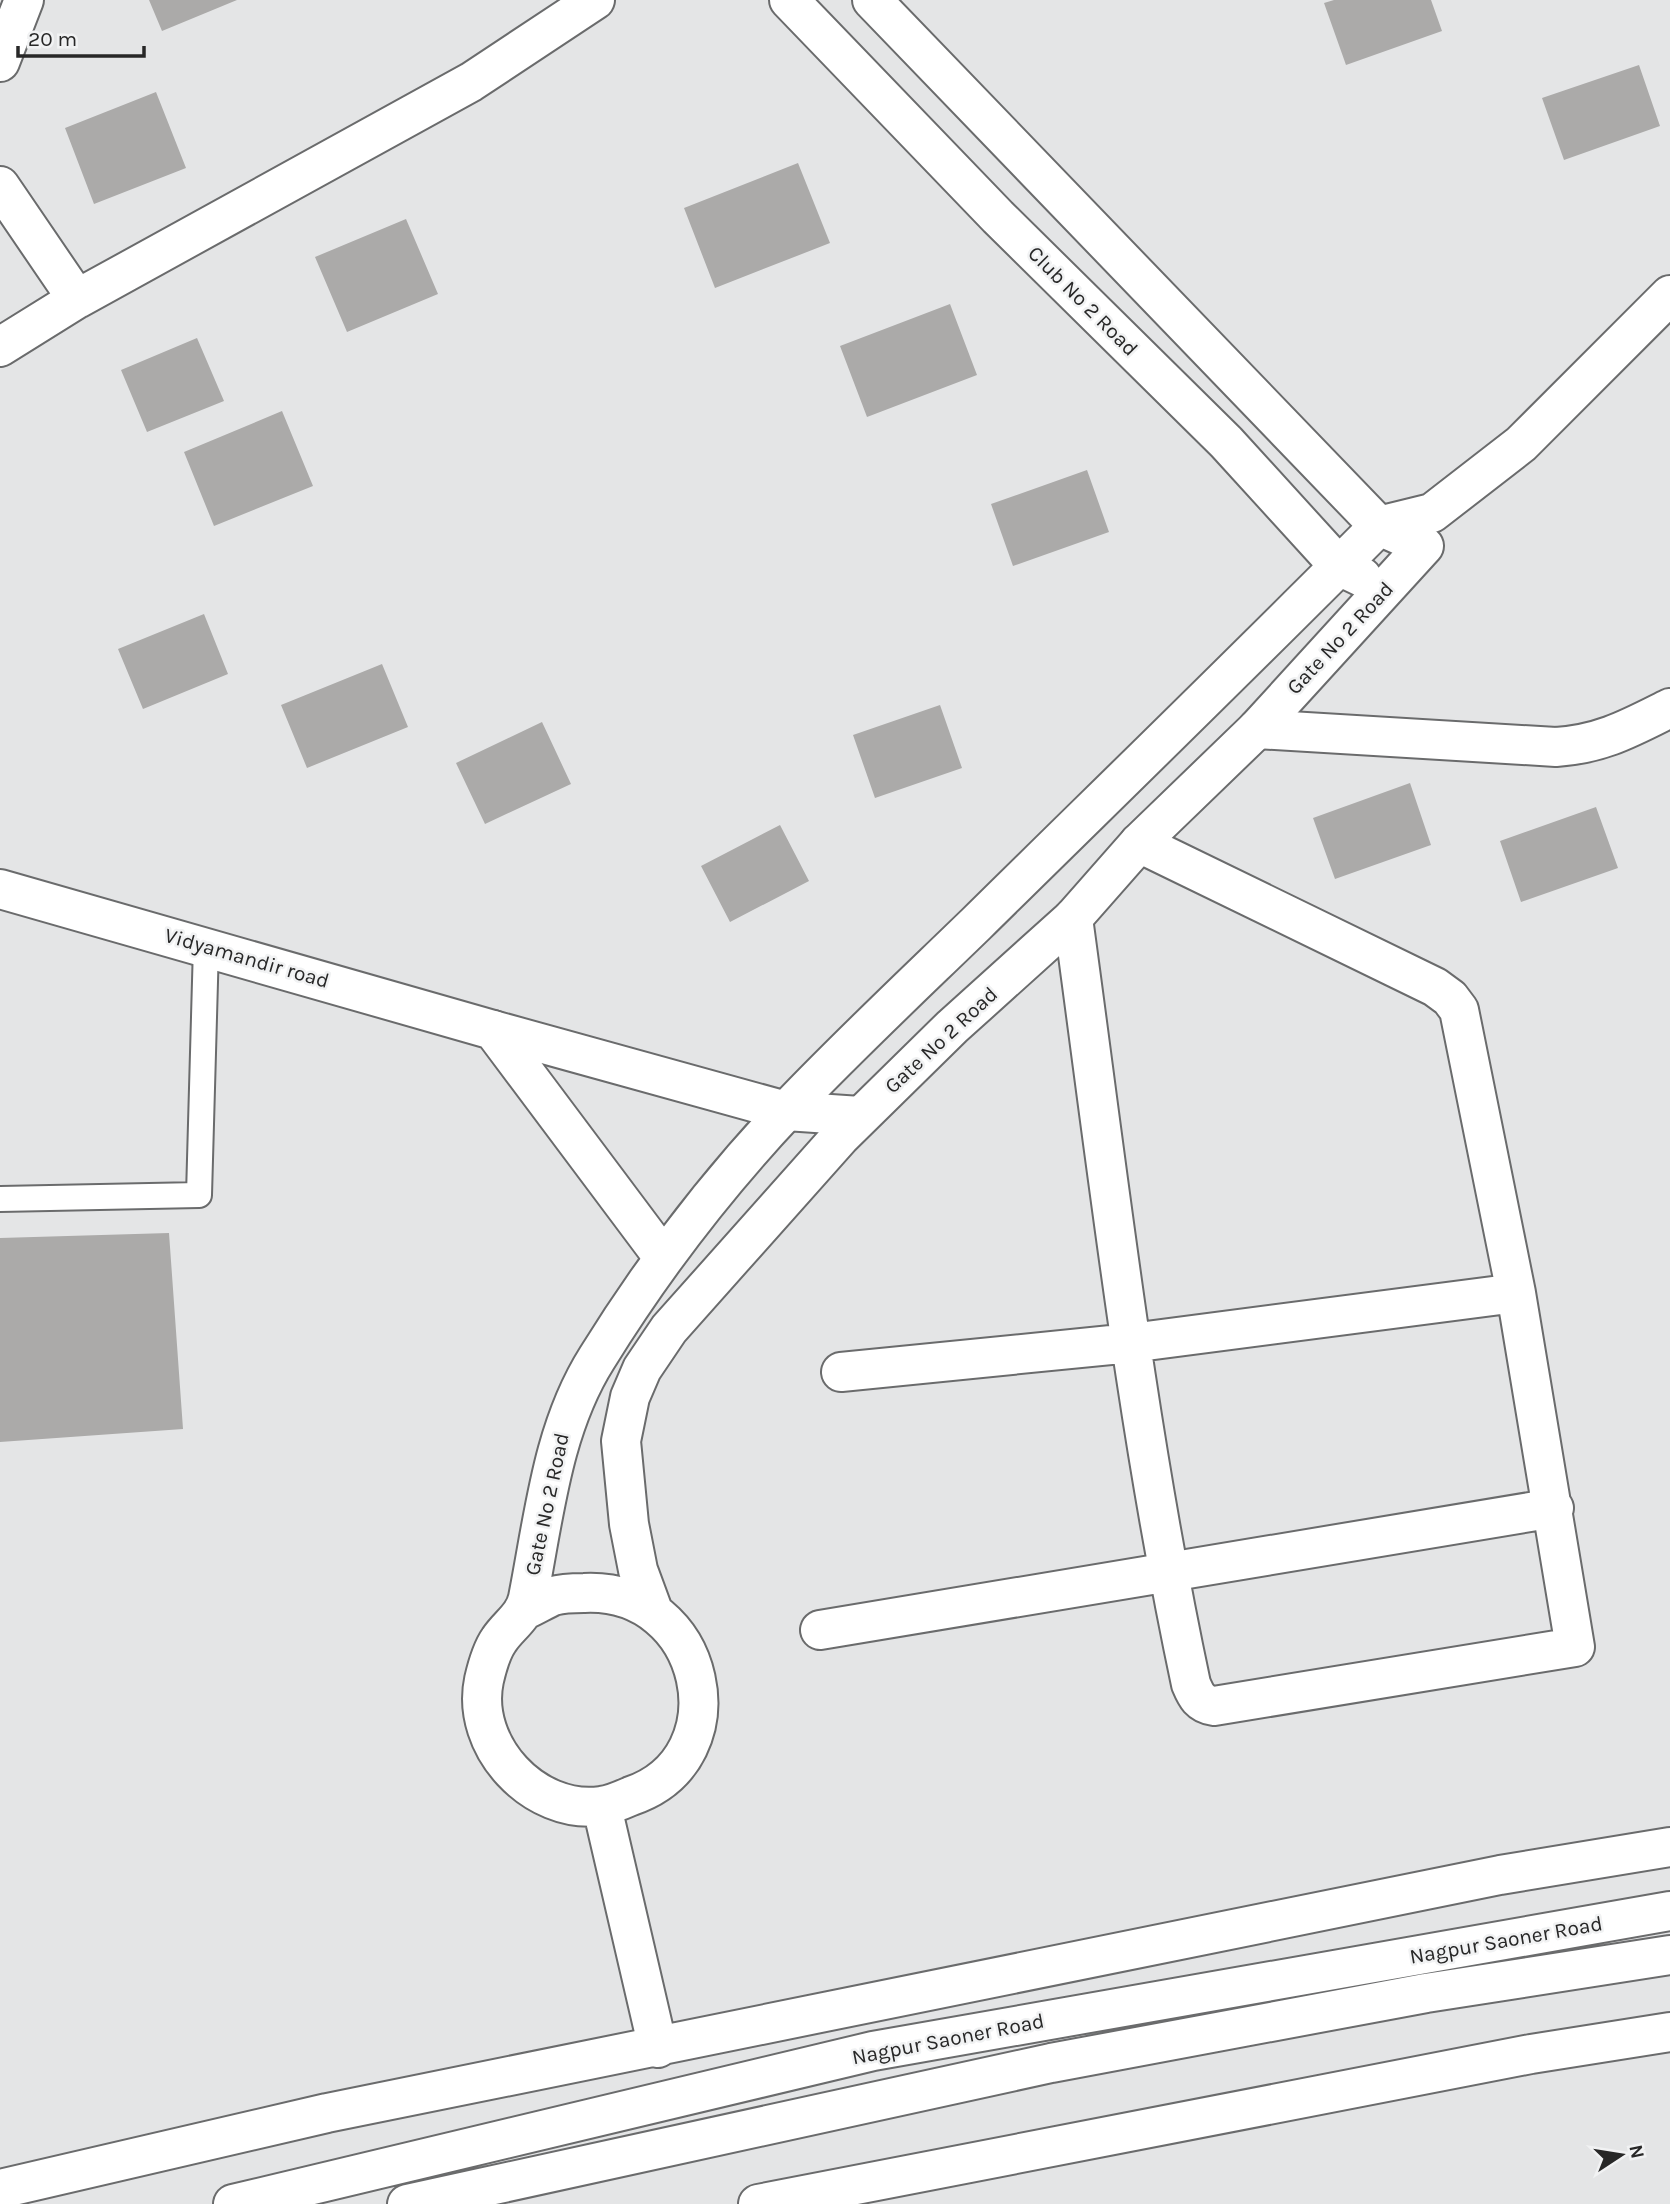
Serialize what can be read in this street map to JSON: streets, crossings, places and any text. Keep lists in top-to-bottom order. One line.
{"streets":{"main road":["Club No 2 Road","Gate No 2 Road","Vidyamandir road","Nagpur Saoner Road"]},"crossings":[["Club No 2 Road","Gate No 2 Road"],["Gate No 2 Road","Vidyamandir road"]],"scale_bar":"20 m","north":"right"}
